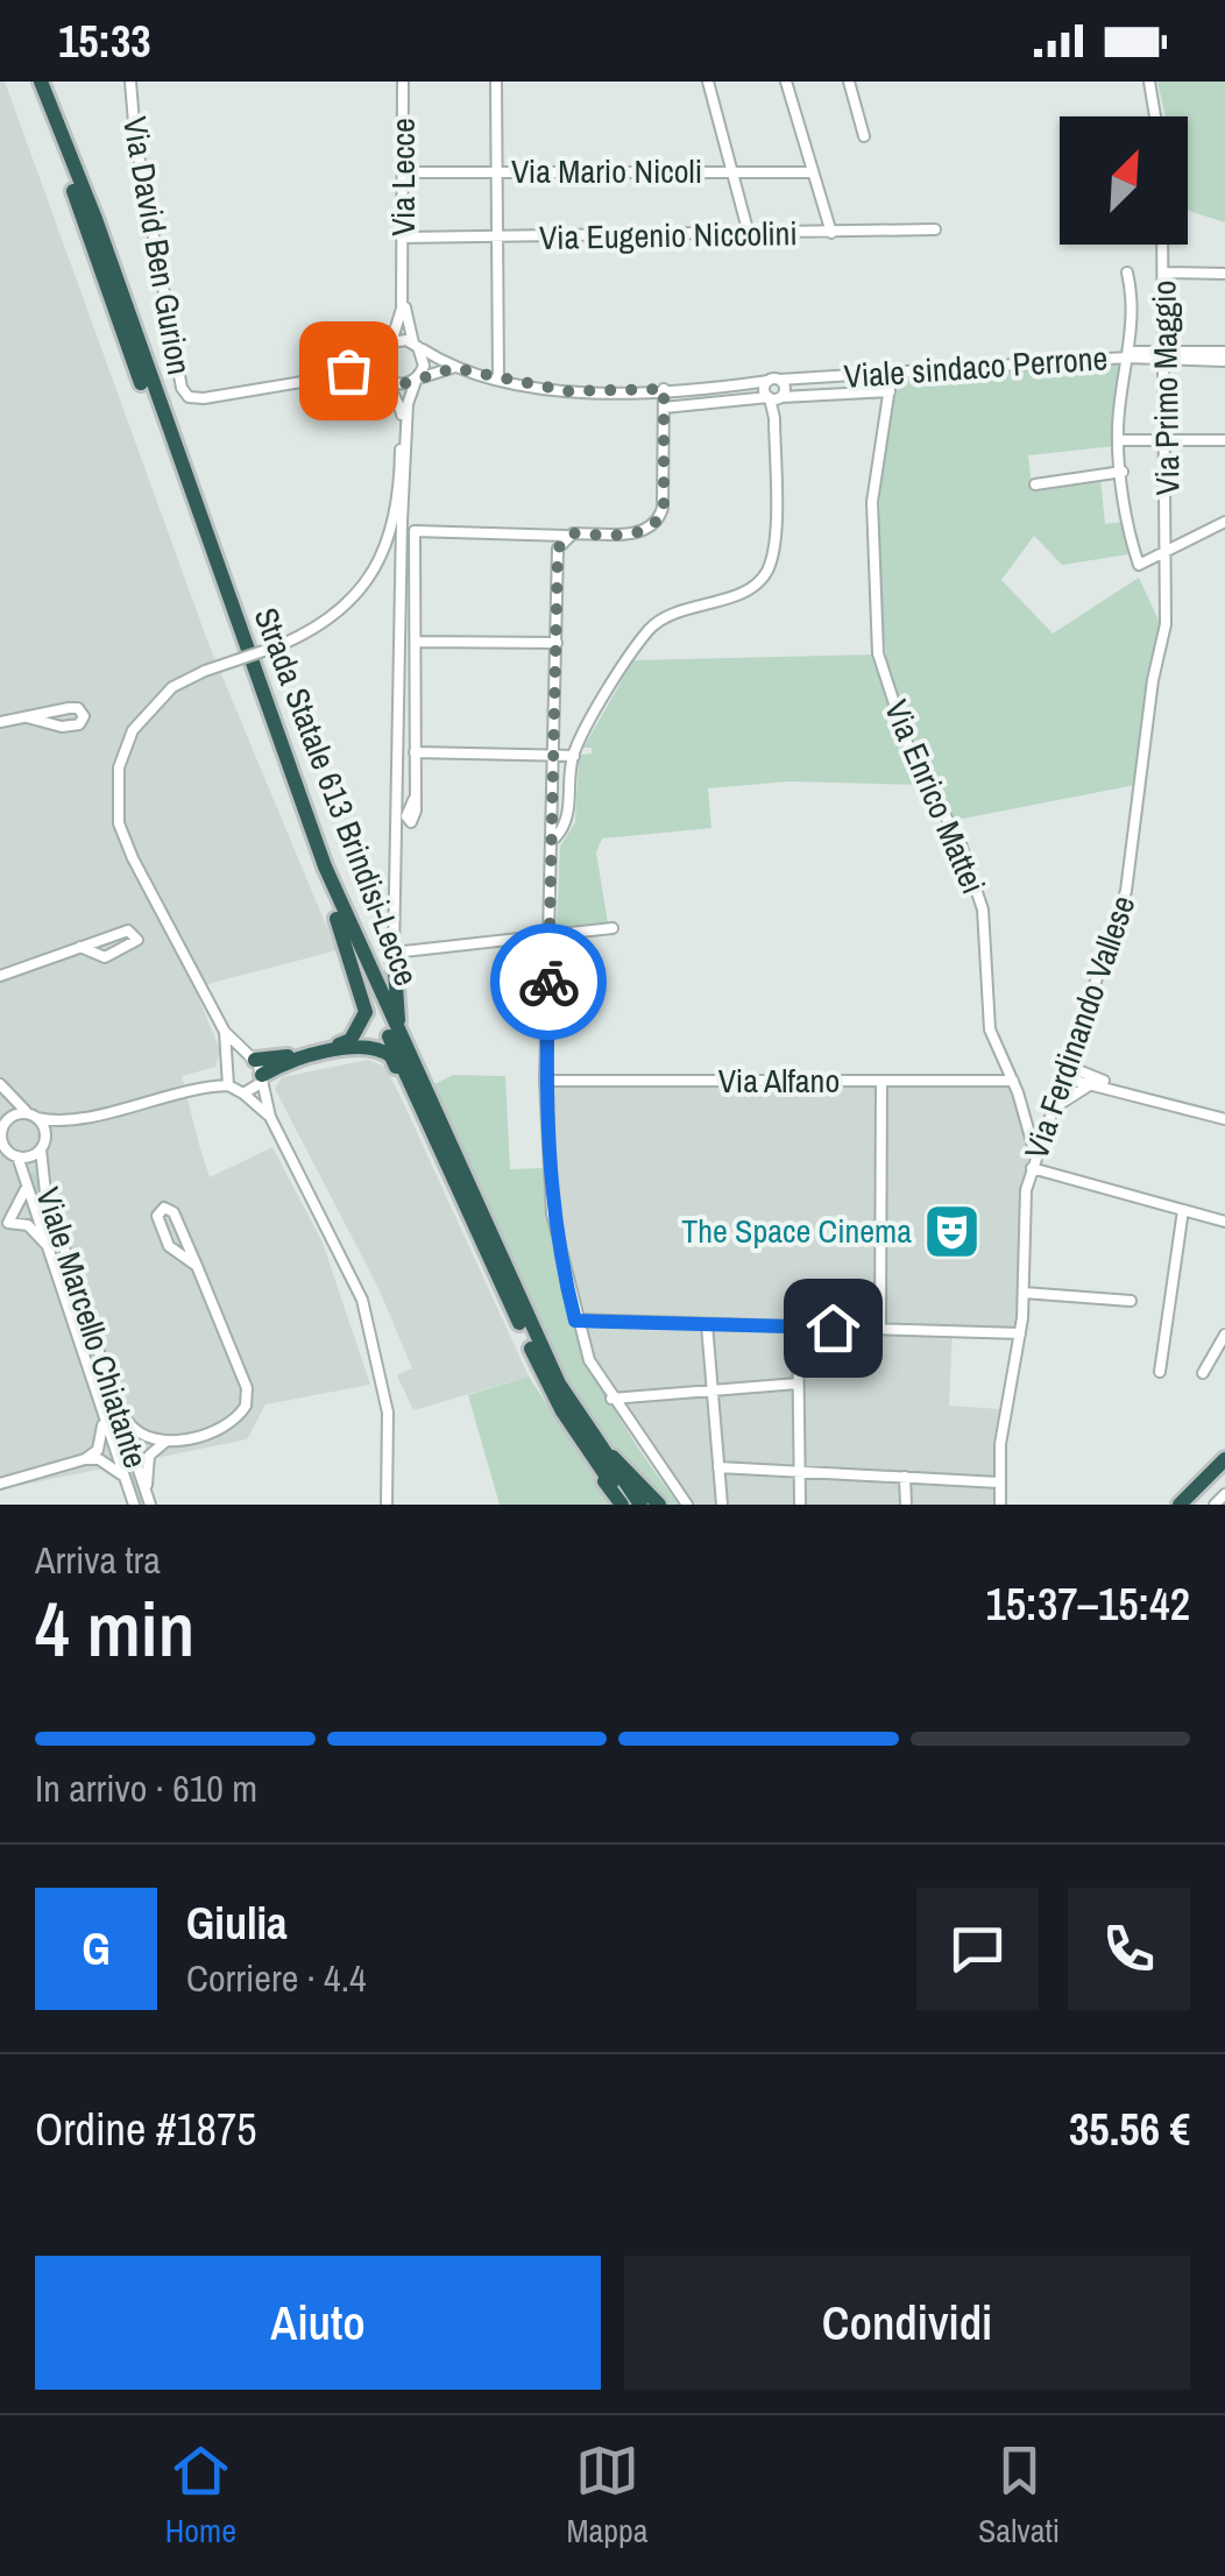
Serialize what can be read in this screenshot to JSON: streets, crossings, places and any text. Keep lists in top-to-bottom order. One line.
{"streets":{"highway":["Strada Statale 613 Brindisi-Lecce"],"street":["Via Mario Nicoli","Via Lecce","Via Eugenio Niccolini","Via David Ben Gurion","Viale sindaco Perrone","Via Primo Maggio","Via Enrico Mattei","Via Ferdinando Vallese","Via Alfano","Viale Marcello Chiatante"]},"crossings":[["Via Mario Nicoli","Via Lecce"],["Via Lecce","Via Eugenio Niccolini"],["Via Lecce","Via David Ben Gurion"],["Via Lecce","Viale sindaco Perrone"],["Via David Ben Gurion","Viale sindaco Perrone"],["Viale sindaco Perrone","Via Primo Maggio"],["Viale sindaco Perrone","Via Enrico Mattei"],["Via Primo Maggio","Via Ferdinando Vallese"],["Via Enrico Mattei","Via Ferdinando Vallese"],["Via Enrico Mattei","Via Alfano"]],"places":{"theatre":["The Space Cinema"]},"north":"top right","page":{"status":"15:33","heading":["4 min","Arriva tra","15:37–15:42"],"panel":["Giulia","Corriere · 4.4","Ordine #1875","35.56 €"],"bar":"In arrivo · 610 m","round":"G","buttons":["Aiuto","Condividi"],"tabs":["Home","Mappa","Salvati"]}}
